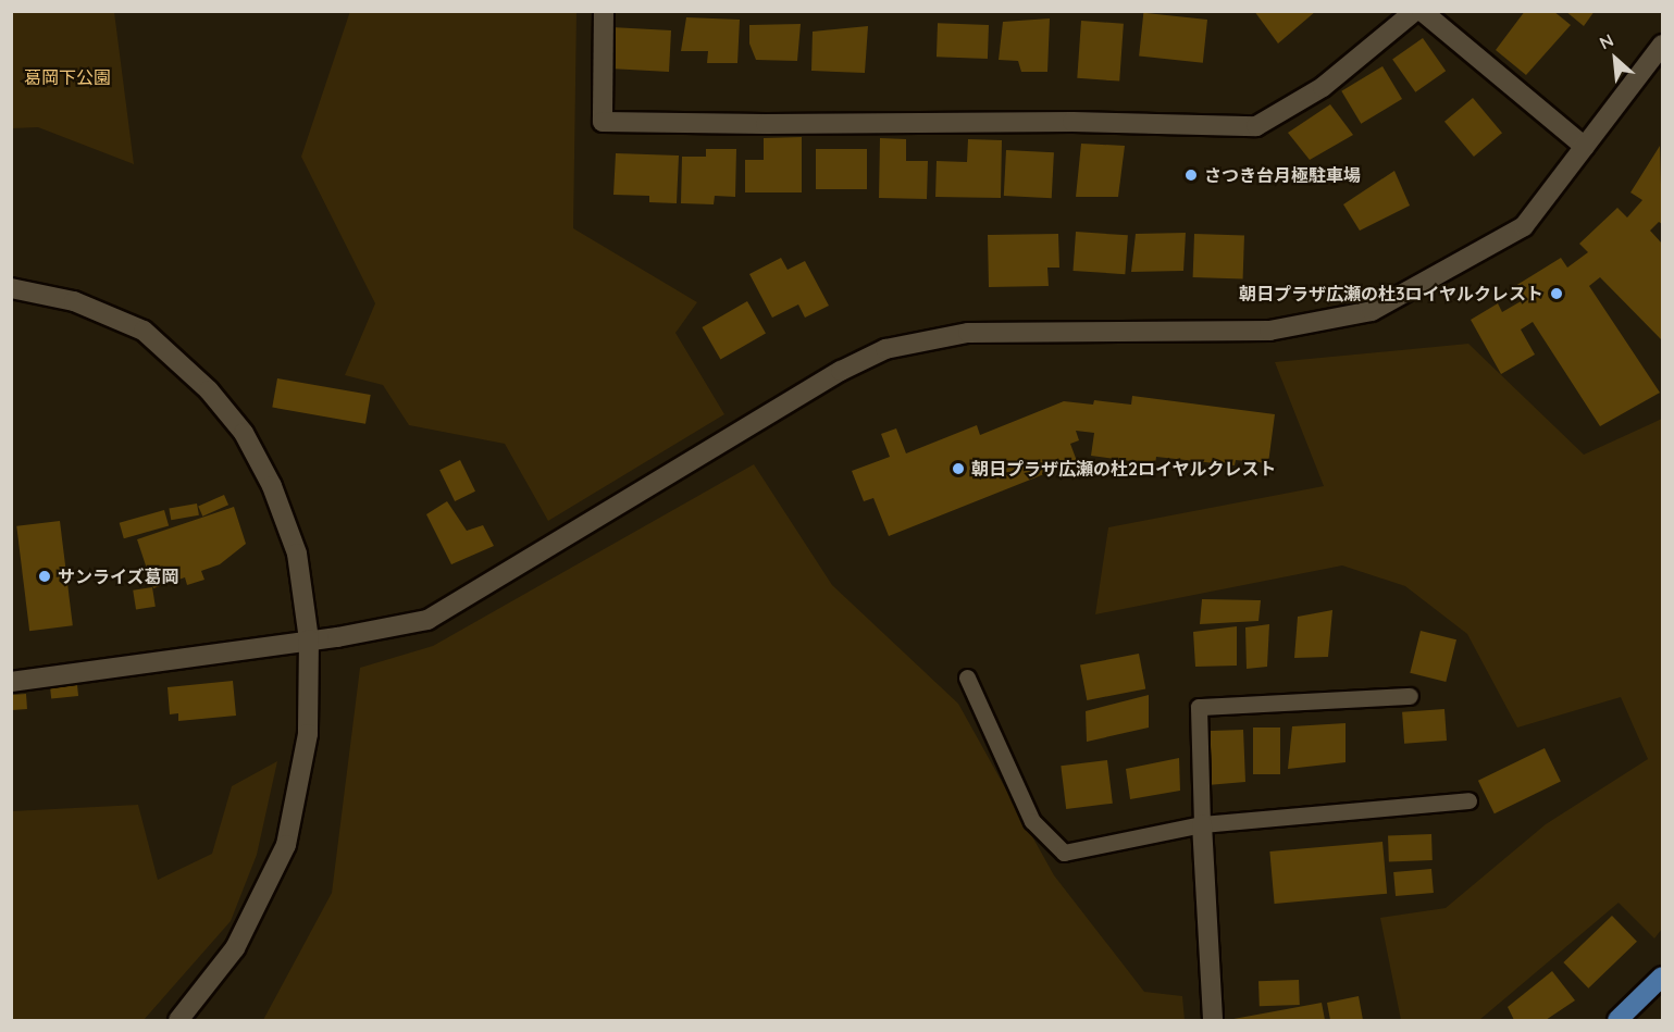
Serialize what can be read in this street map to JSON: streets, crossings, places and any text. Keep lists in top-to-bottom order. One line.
{"parks":["葛岡下公園"],"places":["さつき台月極駐車場","朝日プラザ広瀬の杜3ロイヤルクレスト","朝日プラザ広瀬の杜2ロイヤルクレスト","サンライズ葛岡"],"north":"top left"}
